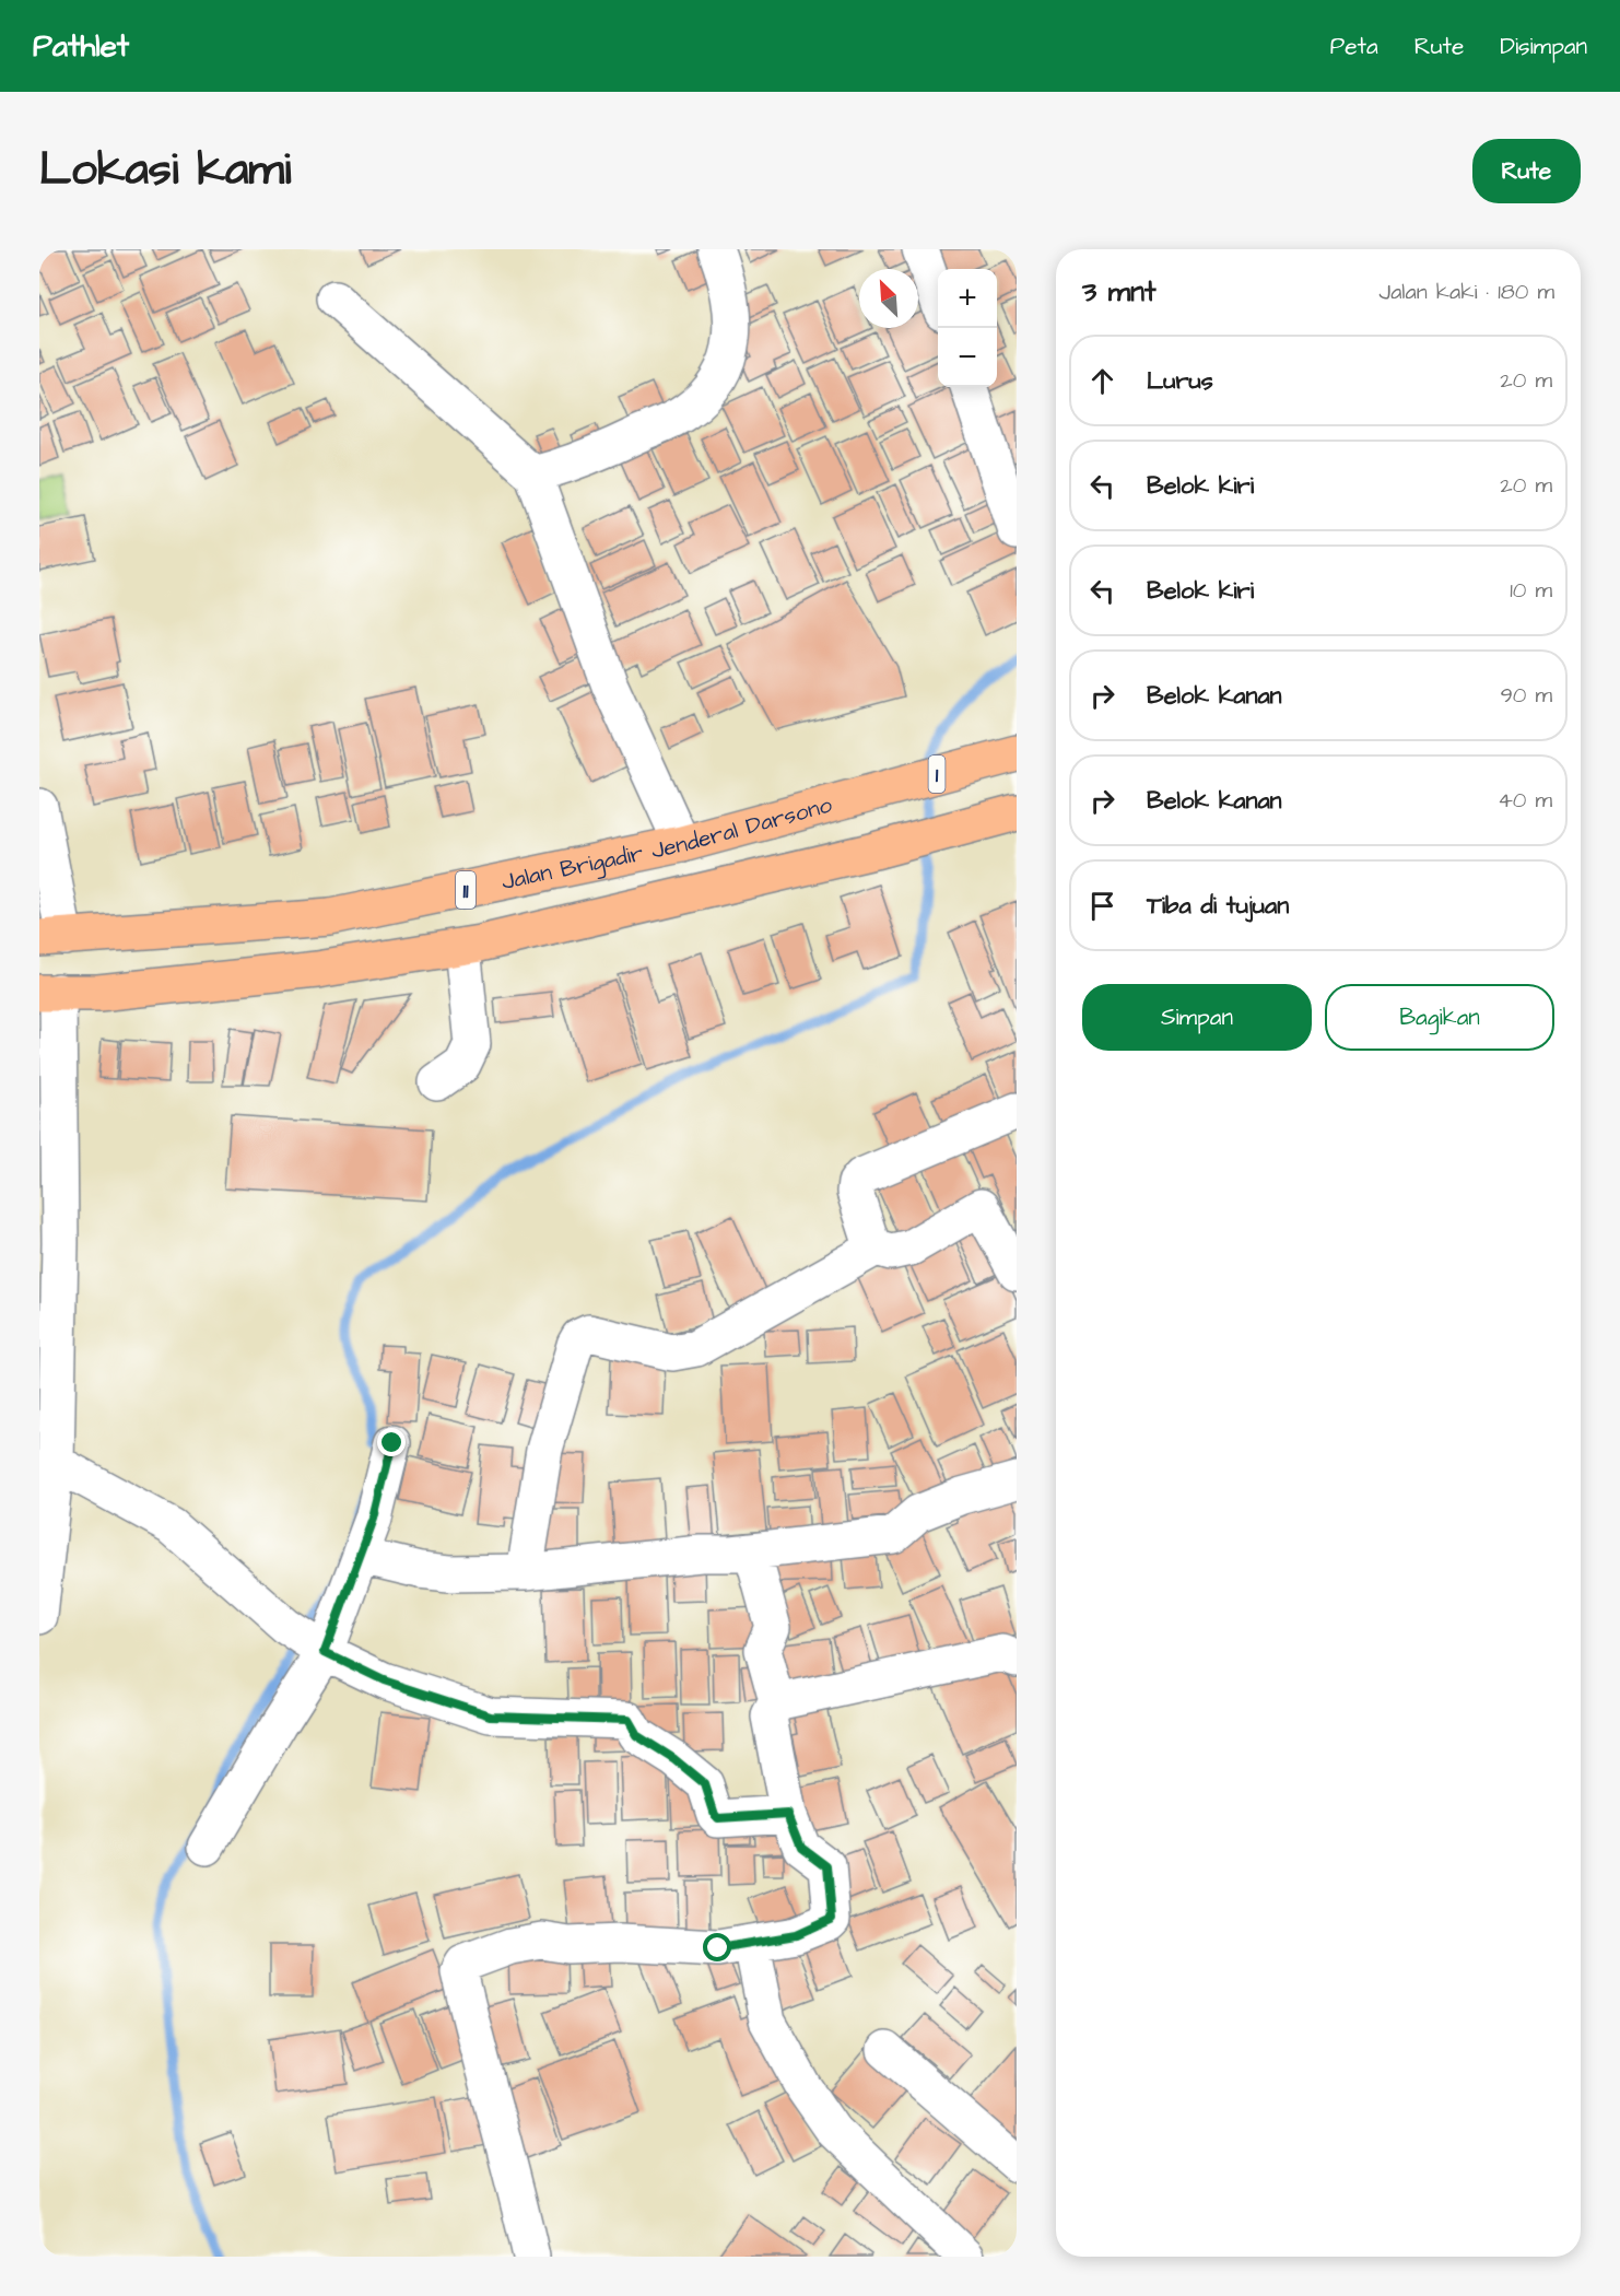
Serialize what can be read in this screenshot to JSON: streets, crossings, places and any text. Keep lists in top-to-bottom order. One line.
{"streets":{"highway":["1","Jalan Brigadir Jenderal Darsono","11"]},"north":"top left","page":{"header":"Pathlet","nav":["Peta","Rute","Disimpan"],"title":"Lokasi kami","buttons":["Rute",["Simpan","Bagikan"]],"heading":["3 mnt","Jalan kaki · 180 m"],"map_buttons":["+","−"],"list":[["Lurus","20 m"],["Belok kiri","20 m"],["Belok kiri","10 m"],["Belok kanan","90 m"],["Belok kanan","40 m"],"Tiba di tujuan"]}}
